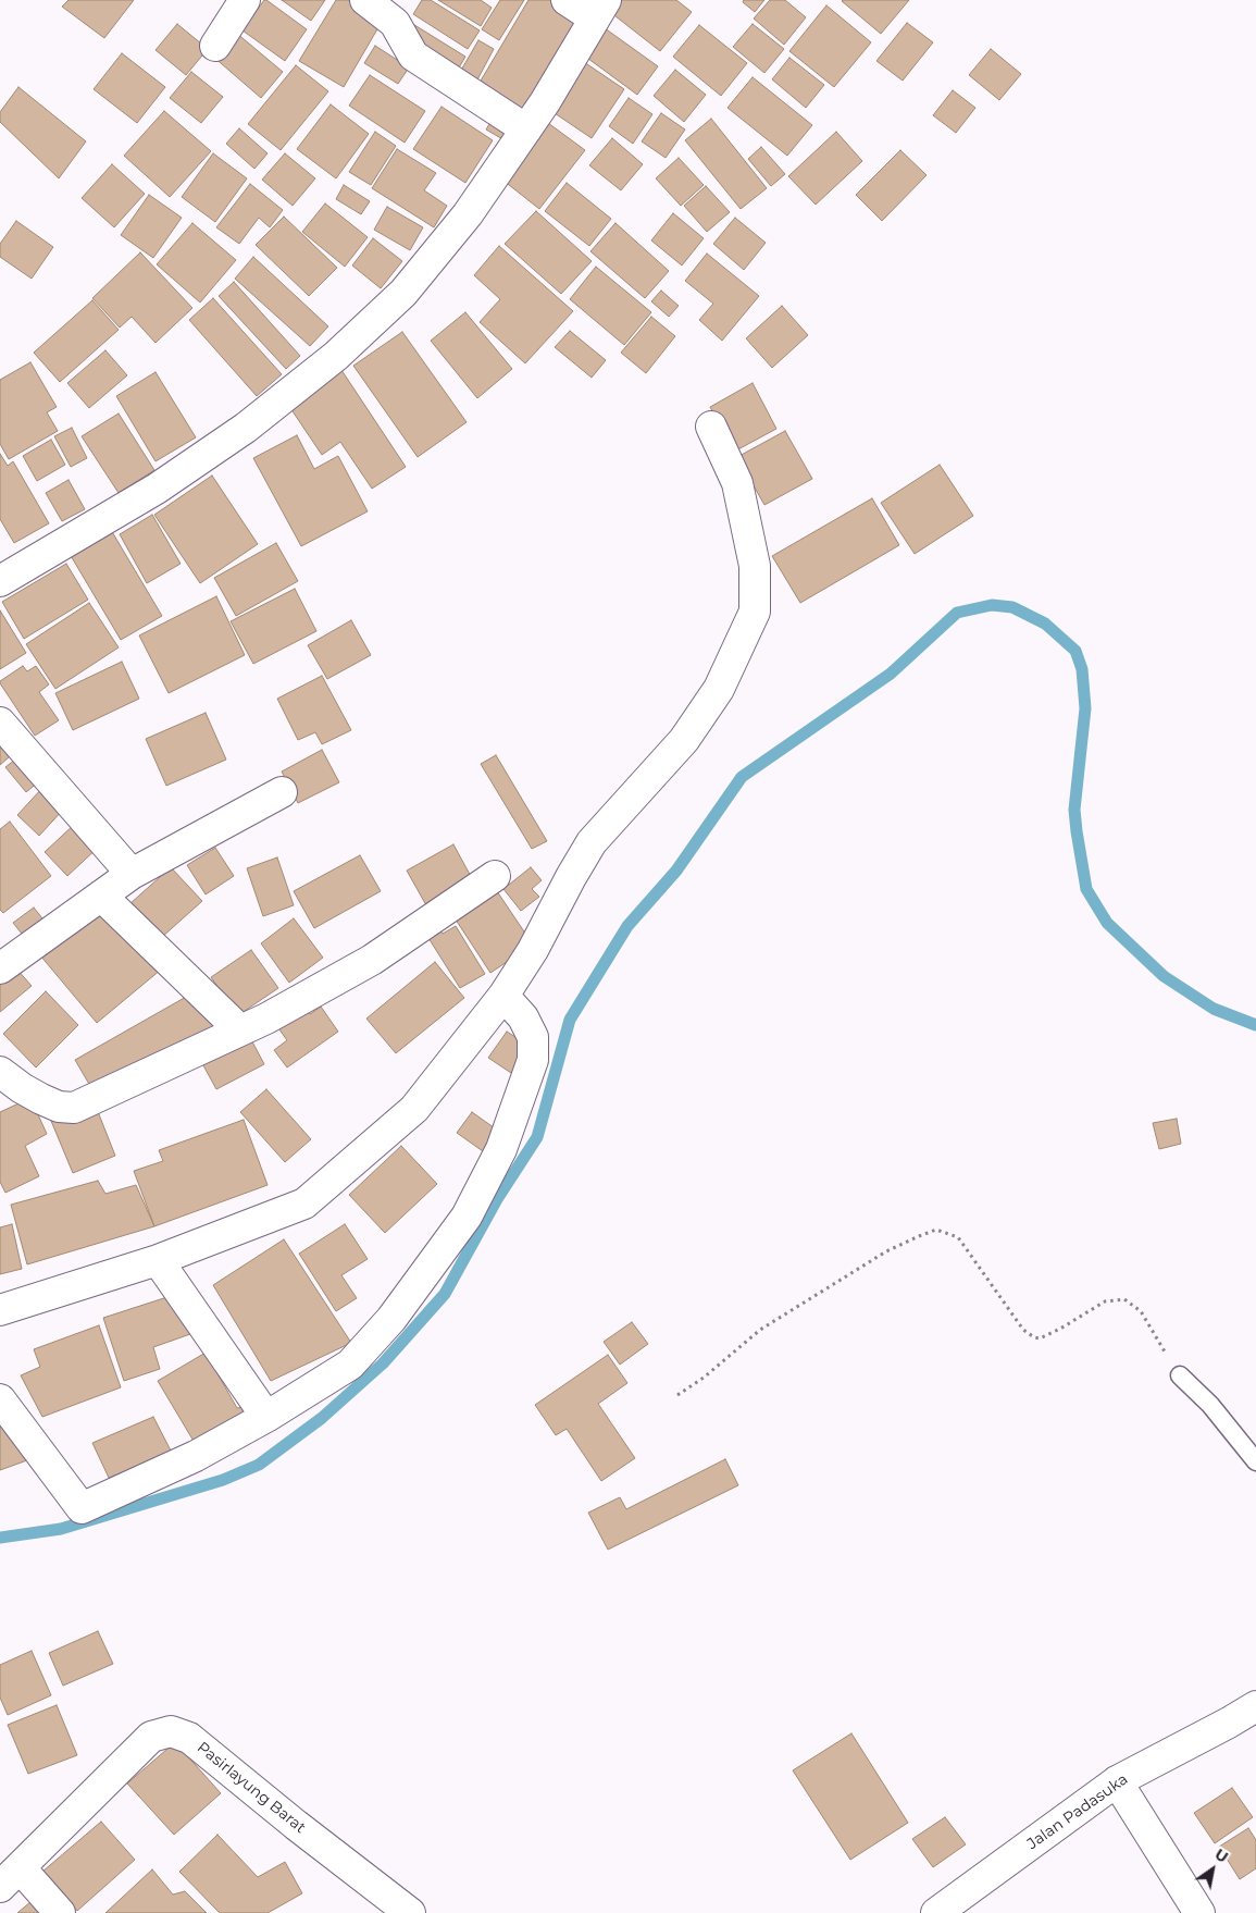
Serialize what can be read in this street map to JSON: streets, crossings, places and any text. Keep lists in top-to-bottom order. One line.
{"streets":{"street":["Pasirlayung Barat","Jalan Padasuka"]},"north":"top right"}
